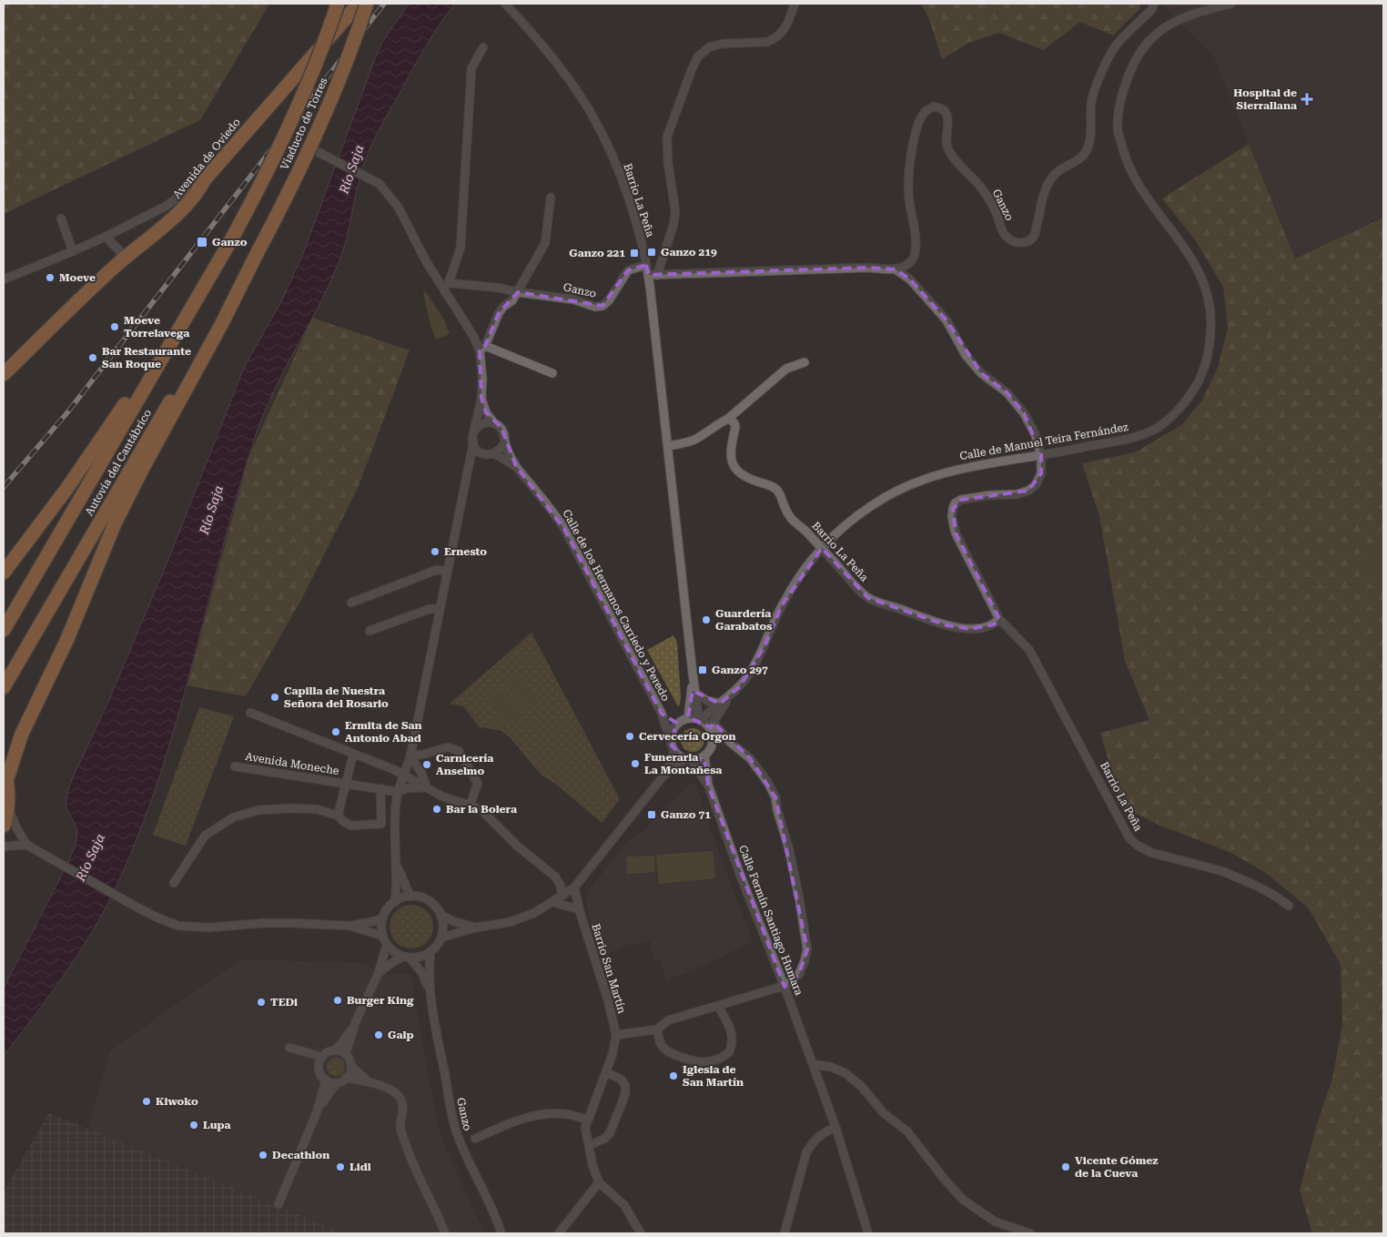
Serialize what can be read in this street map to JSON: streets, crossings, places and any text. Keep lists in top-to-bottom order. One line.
{"streets":{"highway":["Viaducto de Torres","Avenida de Oviedo","Autovía del Cantábrico"],"street":["Barrio La Peña","Ganzo","Calle de Manuel Teira Fernández","Calle de los Hermanos Carriedo y Peredo","Avenida Moneche","Calle Fermín Santiago Humara","Barrio San Martín"]},"crossings":[["Viaducto de Torres","Autovía del Cantábrico"],["Barrio La Peña","Ganzo"],["Barrio La Peña","Calle de Manuel Teira Fernández"],["Barrio La Peña","Calle de los Hermanos Carriedo y Peredo"],["Barrio La Peña","Calle Fermín Santiago Humara"],["Ganzo","Barrio San Martín"],["Calle de Manuel Teira Fernández","Calle de los Hermanos Carriedo y Peredo"],["Calle de Manuel Teira Fernández","Calle Fermín Santiago Humara"],["Calle de los Hermanos Carriedo y Peredo","Calle Fermín Santiago Humara"]],"water":["Río Saja"],"places":{"health":["Hospital de Sierrallana"],"transit":["Ganzo","Ganzo 219","Ganzo 221","Ganzo 297","Ganzo 71"],"other":["Moeve","Moeve Torrelavega","Bar Restaurante San Roque","Ernesto","Guardería Garabatos","Capilla de Nuestra Señora del Rosario","Ermita de San Antonio Abad","Cervecería Orgon","Funeraria La Montañesa","Carnicería Anselmo","Bar la Bolera","Burger King","TEDi","Galp","Iglesia de San Martín","Kiwoko","Lupa","Decathlon","Lidl","Vicente Gómez de la Cueva"]}}
